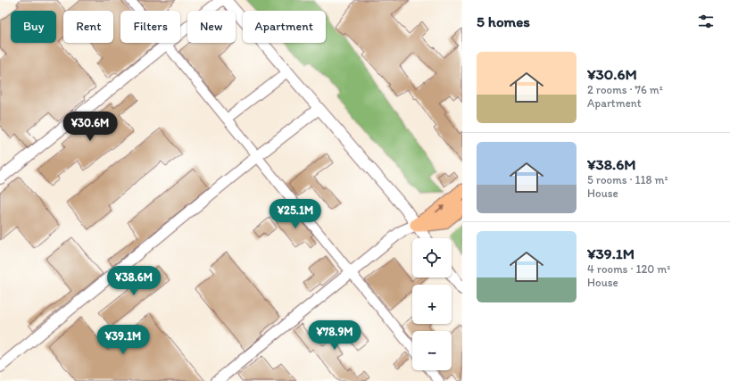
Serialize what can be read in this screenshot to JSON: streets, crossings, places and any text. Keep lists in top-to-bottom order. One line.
{"page":{"heading":"5 homes","chip":["Buy","Rent","Filters","New","Apartment"],"list":[{"name":"¥30.6M","note":"2 rooms · 76 m² · Apartment"},{"name":"¥38.6M","note":"5 rooms · 118 m² · House"},{"name":"¥39.1M","note":"4 rooms · 120 m² · House"}],"price":["¥30.6M","¥25.1M","¥38.6M","¥78.9M","¥39.1M"],"map_buttons":["+","−"]}}
